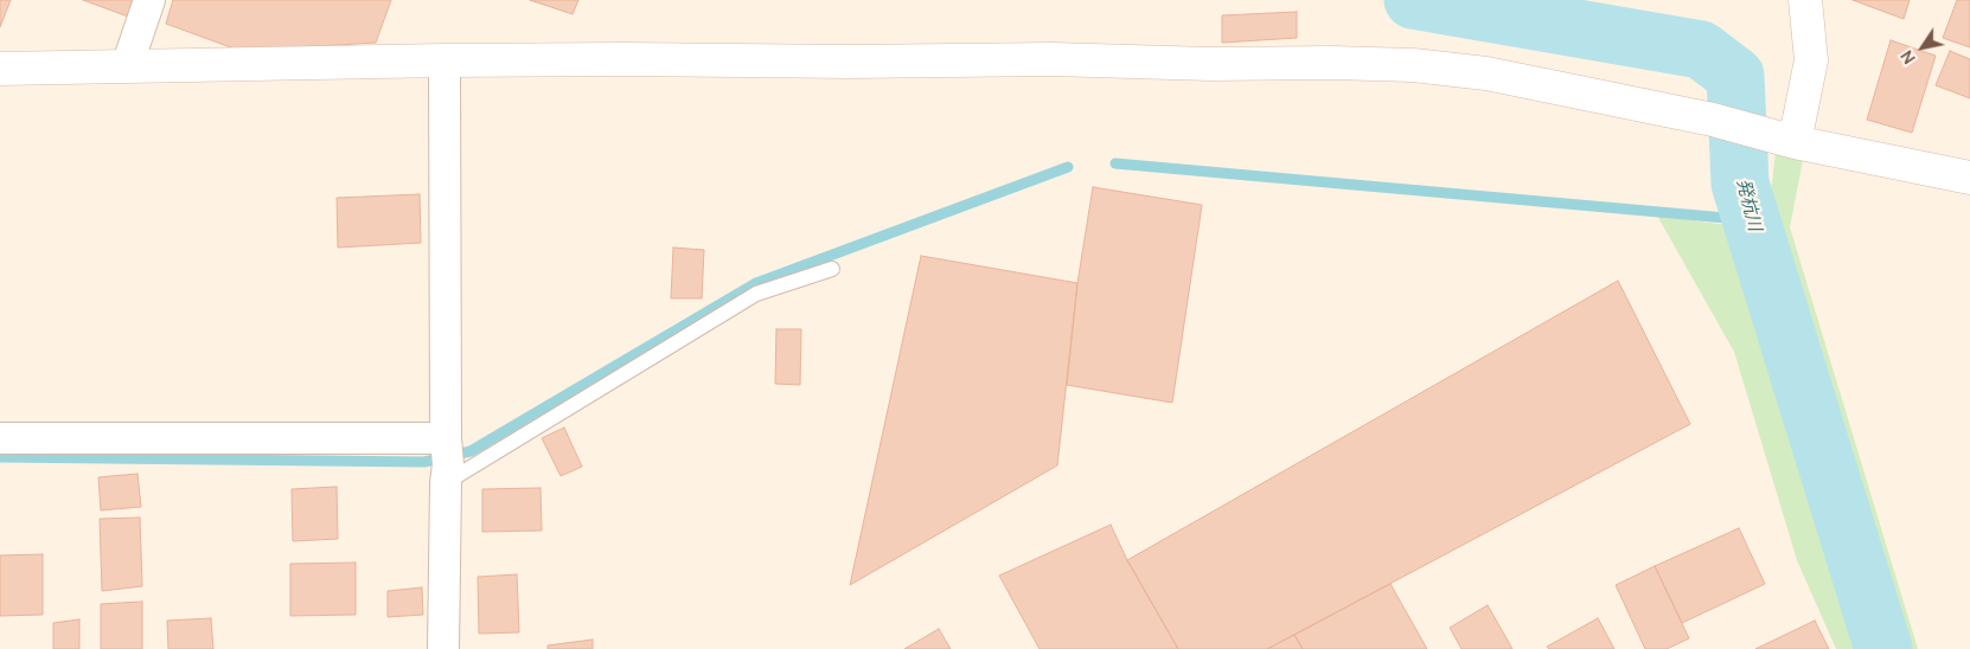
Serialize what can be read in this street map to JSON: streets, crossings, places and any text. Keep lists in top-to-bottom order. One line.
{"water":["発杭川"],"north":"bottom left"}
